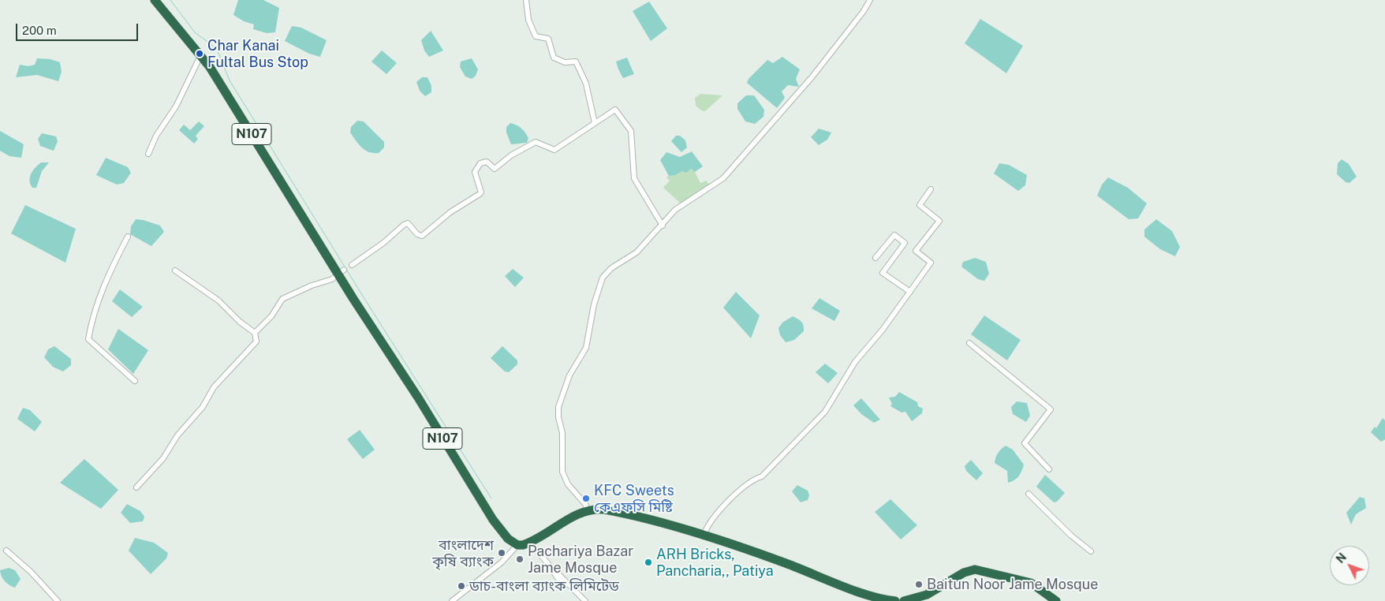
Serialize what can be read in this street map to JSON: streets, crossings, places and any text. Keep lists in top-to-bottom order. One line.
{"streets":{"highway":["N107"]},"places":["Char Kanai Fultal Bus Stop","KFC Sweets কেএফসি মিষ্টি","বাংলাদেশ কৃষি ব্যাংক","Pachariya Bazar Jame Mosque","ARH Bricks, Pancharia,, Patiya","Baitun Noor Jame Mosque","ডাচ-বাংলা ব্যাংক লিমিটেড"],"scale_bar":"200 m","north":"top left"}
